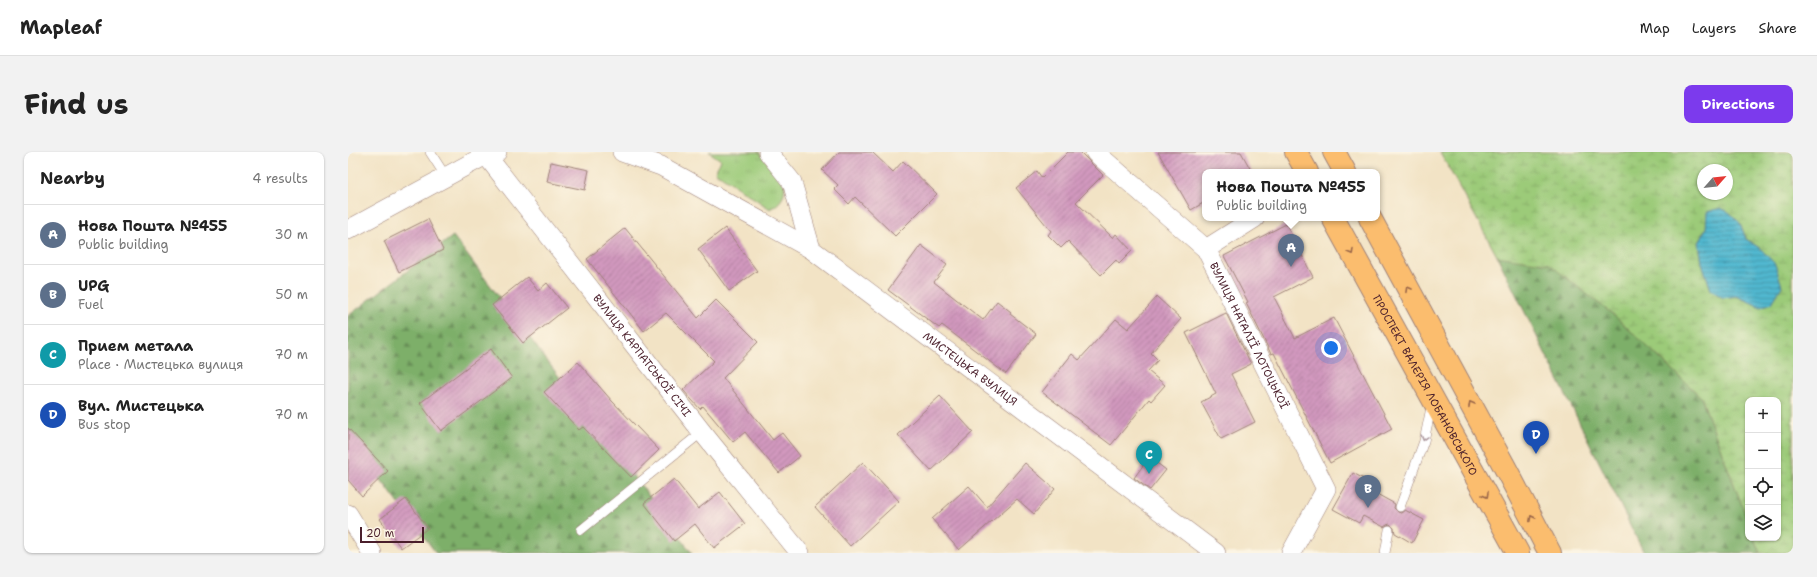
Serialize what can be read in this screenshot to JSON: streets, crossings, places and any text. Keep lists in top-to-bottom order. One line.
{"streets":{"main road":["ПРОСПЕКТ ВАЛЕРІЯ ЛОБАНОВСЬКОГО"],"street":["ВУЛИЦЯ НАТАЛІЇ ЛОТОЦЬКОЇ","ВУЛИЦЯ КАРПАТСЬКОЇ СІЧІ","МИСТЕЦЬКА ВУЛИЦЯ"]},"scale_bar":"20 m","north":"top right","page":{"header":"Mapleaf","nav":["Map","Layers","Share"],"title":"Find us","buttons":"Directions","heading":["Nearby","4 results"],"popup":["Нова Пошта №455","Public building"],"list":[{"mark":"A","name":"Нова Пошта №455","note":"Public building","value":"30 m"},{"mark":"B","name":"UPG","note":"Fuel","value":"50 m"},{"mark":"C","name":"Прием метала","note":"Place · Мистецька вулиця","value":"70 m"},{"mark":"D","name":"Вул. Мистецька","note":"Bus stop","value":"70 m"}],"pins":["A","D","C","B"],"map_buttons":["+","−"],"scale":"20 m"}}
